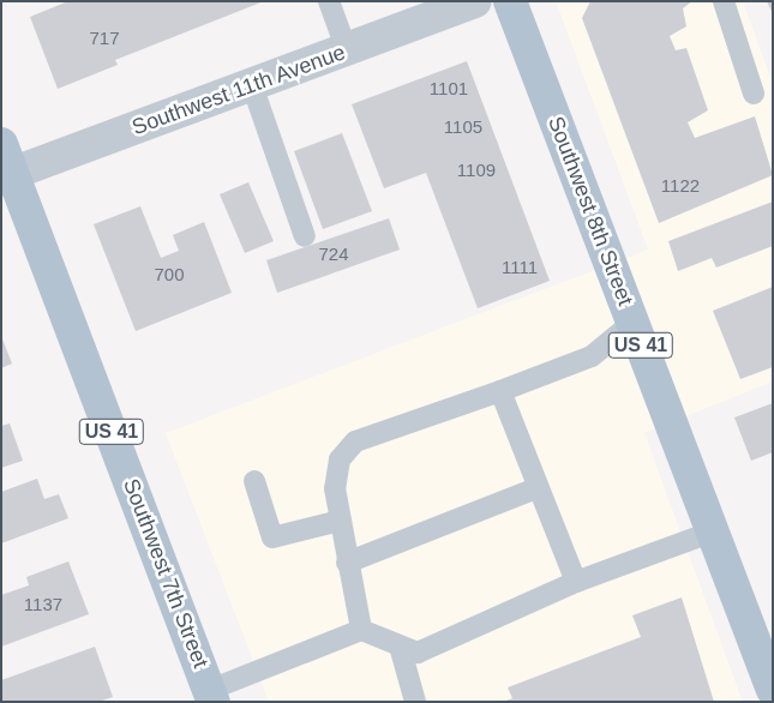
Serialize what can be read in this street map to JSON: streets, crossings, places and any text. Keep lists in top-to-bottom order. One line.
{"streets":{"main road":["Southwest 8th Street","US 41","Southwest 7th Street"],"street":["Southwest 11th Avenue"]},"crossings":[["Southwest 11th Avenue","Southwest 7th Street"]],"house_numbers":["717","1101","1105","1109","1122","724","1111","700","1137"]}
